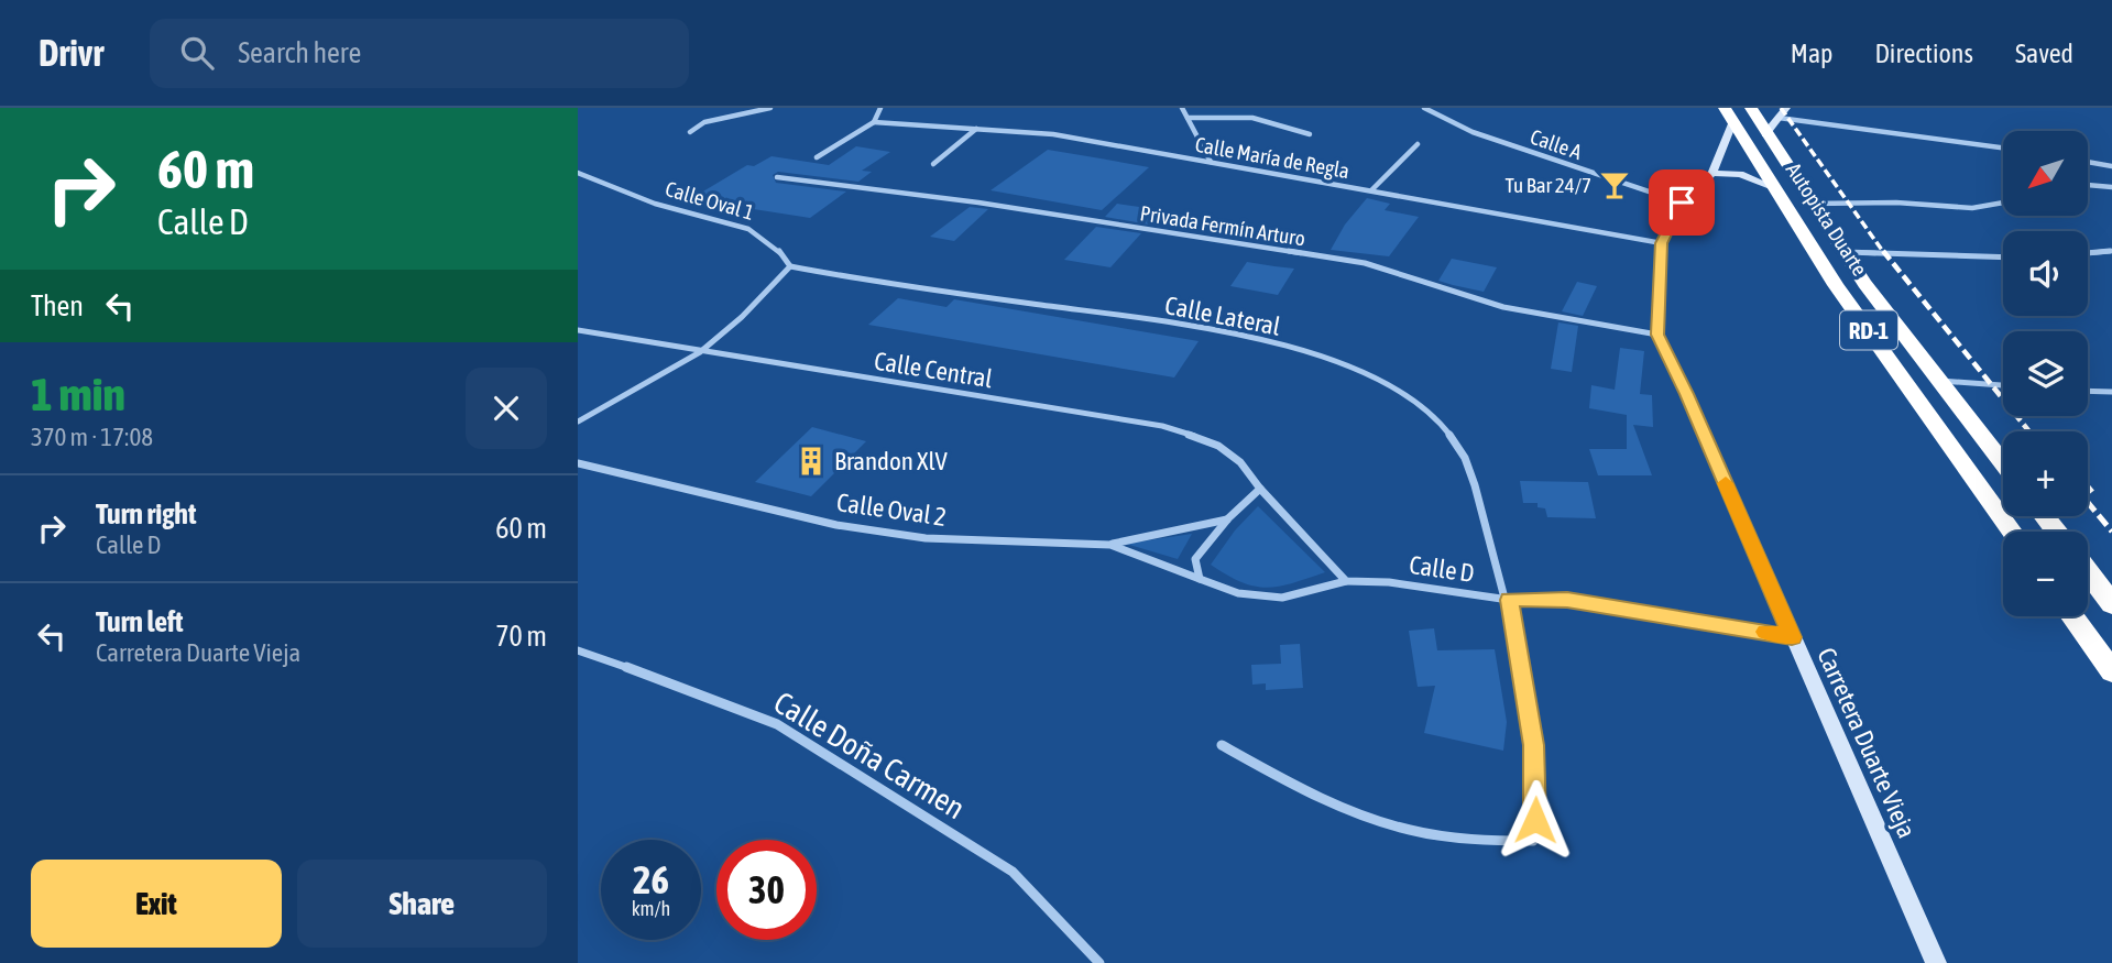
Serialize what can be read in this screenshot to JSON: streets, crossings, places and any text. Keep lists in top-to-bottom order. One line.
{"streets":{"highway":["Autopista Duarte","RD-1"],"main road":["Carretera Duarte Vieja"],"street":["Calle A","Calle María de Regla","Calle Oval 1","Privada Fermín Arturo","Calle Lateral","Calle Central","Calle Oval 2","Calle D","Calle Doña Carmen"]},"crossings":[["Calle A","Carretera Duarte Vieja"],["Calle María de Regla","Carretera Duarte Vieja"],["Calle Oval 1","Calle Lateral"],["Autopista Duarte","Carretera Duarte Vieja"],["Privada Fermín Arturo","Carretera Duarte Vieja"],["Calle Lateral","Calle D"],["Calle Oval 2","Calle D"],["Calle D","Carretera Duarte Vieja"]],"places":{"bar":["Tu Bar 24/7"],"building":["Brandon XlV"]},"north":"bottom left","page":{"header":"Drivr","search":"Search here","nav":["Map","Directions","Saved"],"turn":["60 m","Calle D"],"map_buttons":["+","−"],"then":"Then","heading":["1 min","370 m · 17:08"],"list":[{"name":"Turn right","note":"Calle D","value":"60 m"},{"name":"Turn left","note":"Carretera Duarte Vieja","value":"70 m"}],"speed":"26 km/h","limit":"30","buttons":["Exit","Share"]}}
